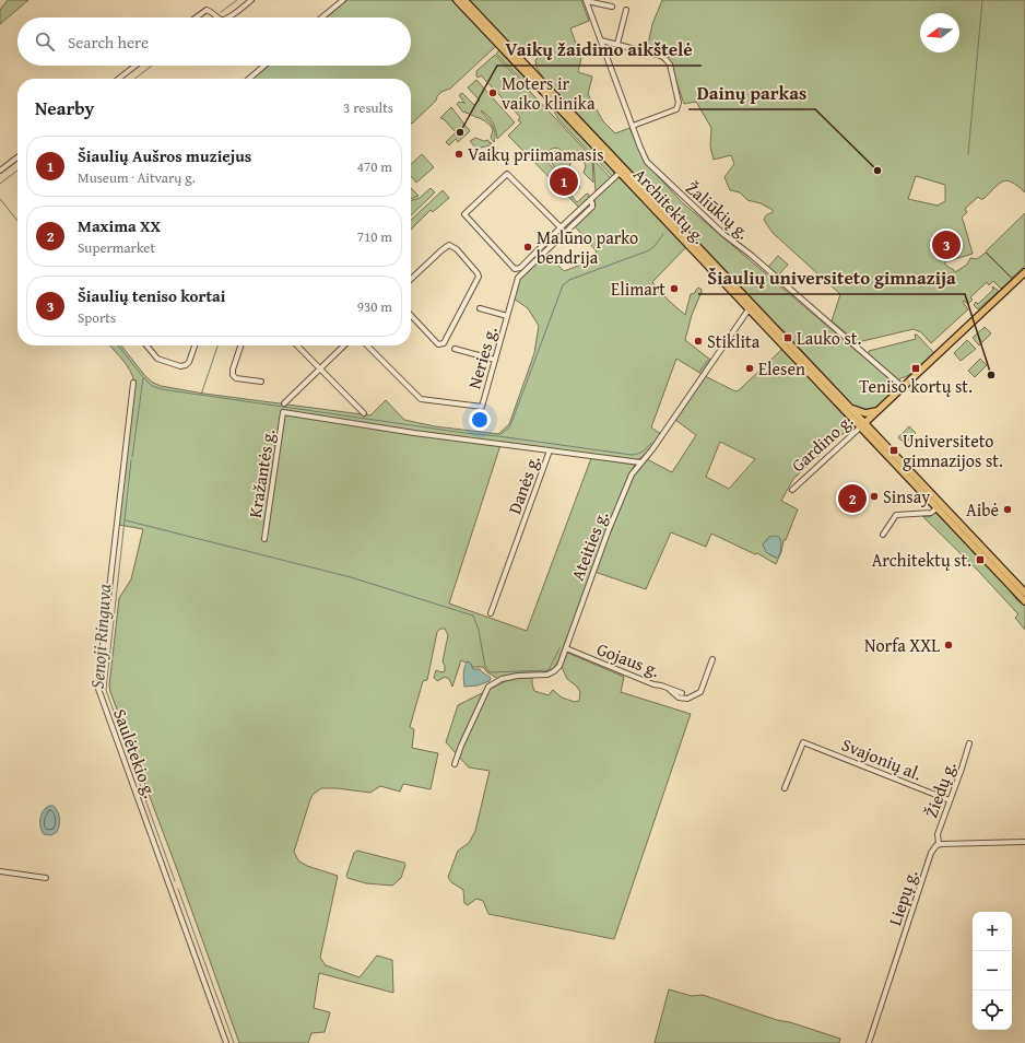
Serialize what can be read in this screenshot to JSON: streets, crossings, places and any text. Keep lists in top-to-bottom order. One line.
{"streets":{"main road":["Architektų g.","Gardino g."],"street":["Žaliūkių g.","Neries g.","Kražantės g.","Danės g.","Ateities g.","Gojaus g.","Saulėtekio g.","Svajonių al.","Žiedų g.","Liepų g."]},"crossings":[["Architektų g.","Gardino g."],["Architektų g.","Ateities g."],["Žaliūkių g.","Gardino g."],["Kražantės g.","Danės g."],["Danės g.","Ateities g."],["Ateities g.","Gojaus g."],["Svajonių al.","Žiedų g."],["Žiedų g.","Liepų g."]],"water":["Senoji Ringuva"],"places":{"other":["Moters ir vaiko klinika","Vaikų žaidimo aikštelė","Vaikų priimamasis","Dainų parkas","Malūno parko bendrija","Elimart","Stiklita","Elesen","Šiaulių universiteto gimnazija","Sinsay","Aibė","Norfa XXL"],"transit":["Lauko st.","Teniso kortų st.","Universiteto gimnazijos st.","Architektų st."]},"north":"left","page":{"search":"Search here","heading":["Nearby","3 results"],"list":[{"mark":"1","name":"Šiaulių Aušros muziejus","note":"Museum · Aitvarų g.","value":"470 m"},{"mark":"2","name":"Maxima XX","note":"Supermarket","value":"710 m"},{"mark":"3","name":"Šiaulių teniso kortai","note":"Sports","value":"930 m"}],"pins":["1","3","2"],"map_buttons":["+","−"]}}
